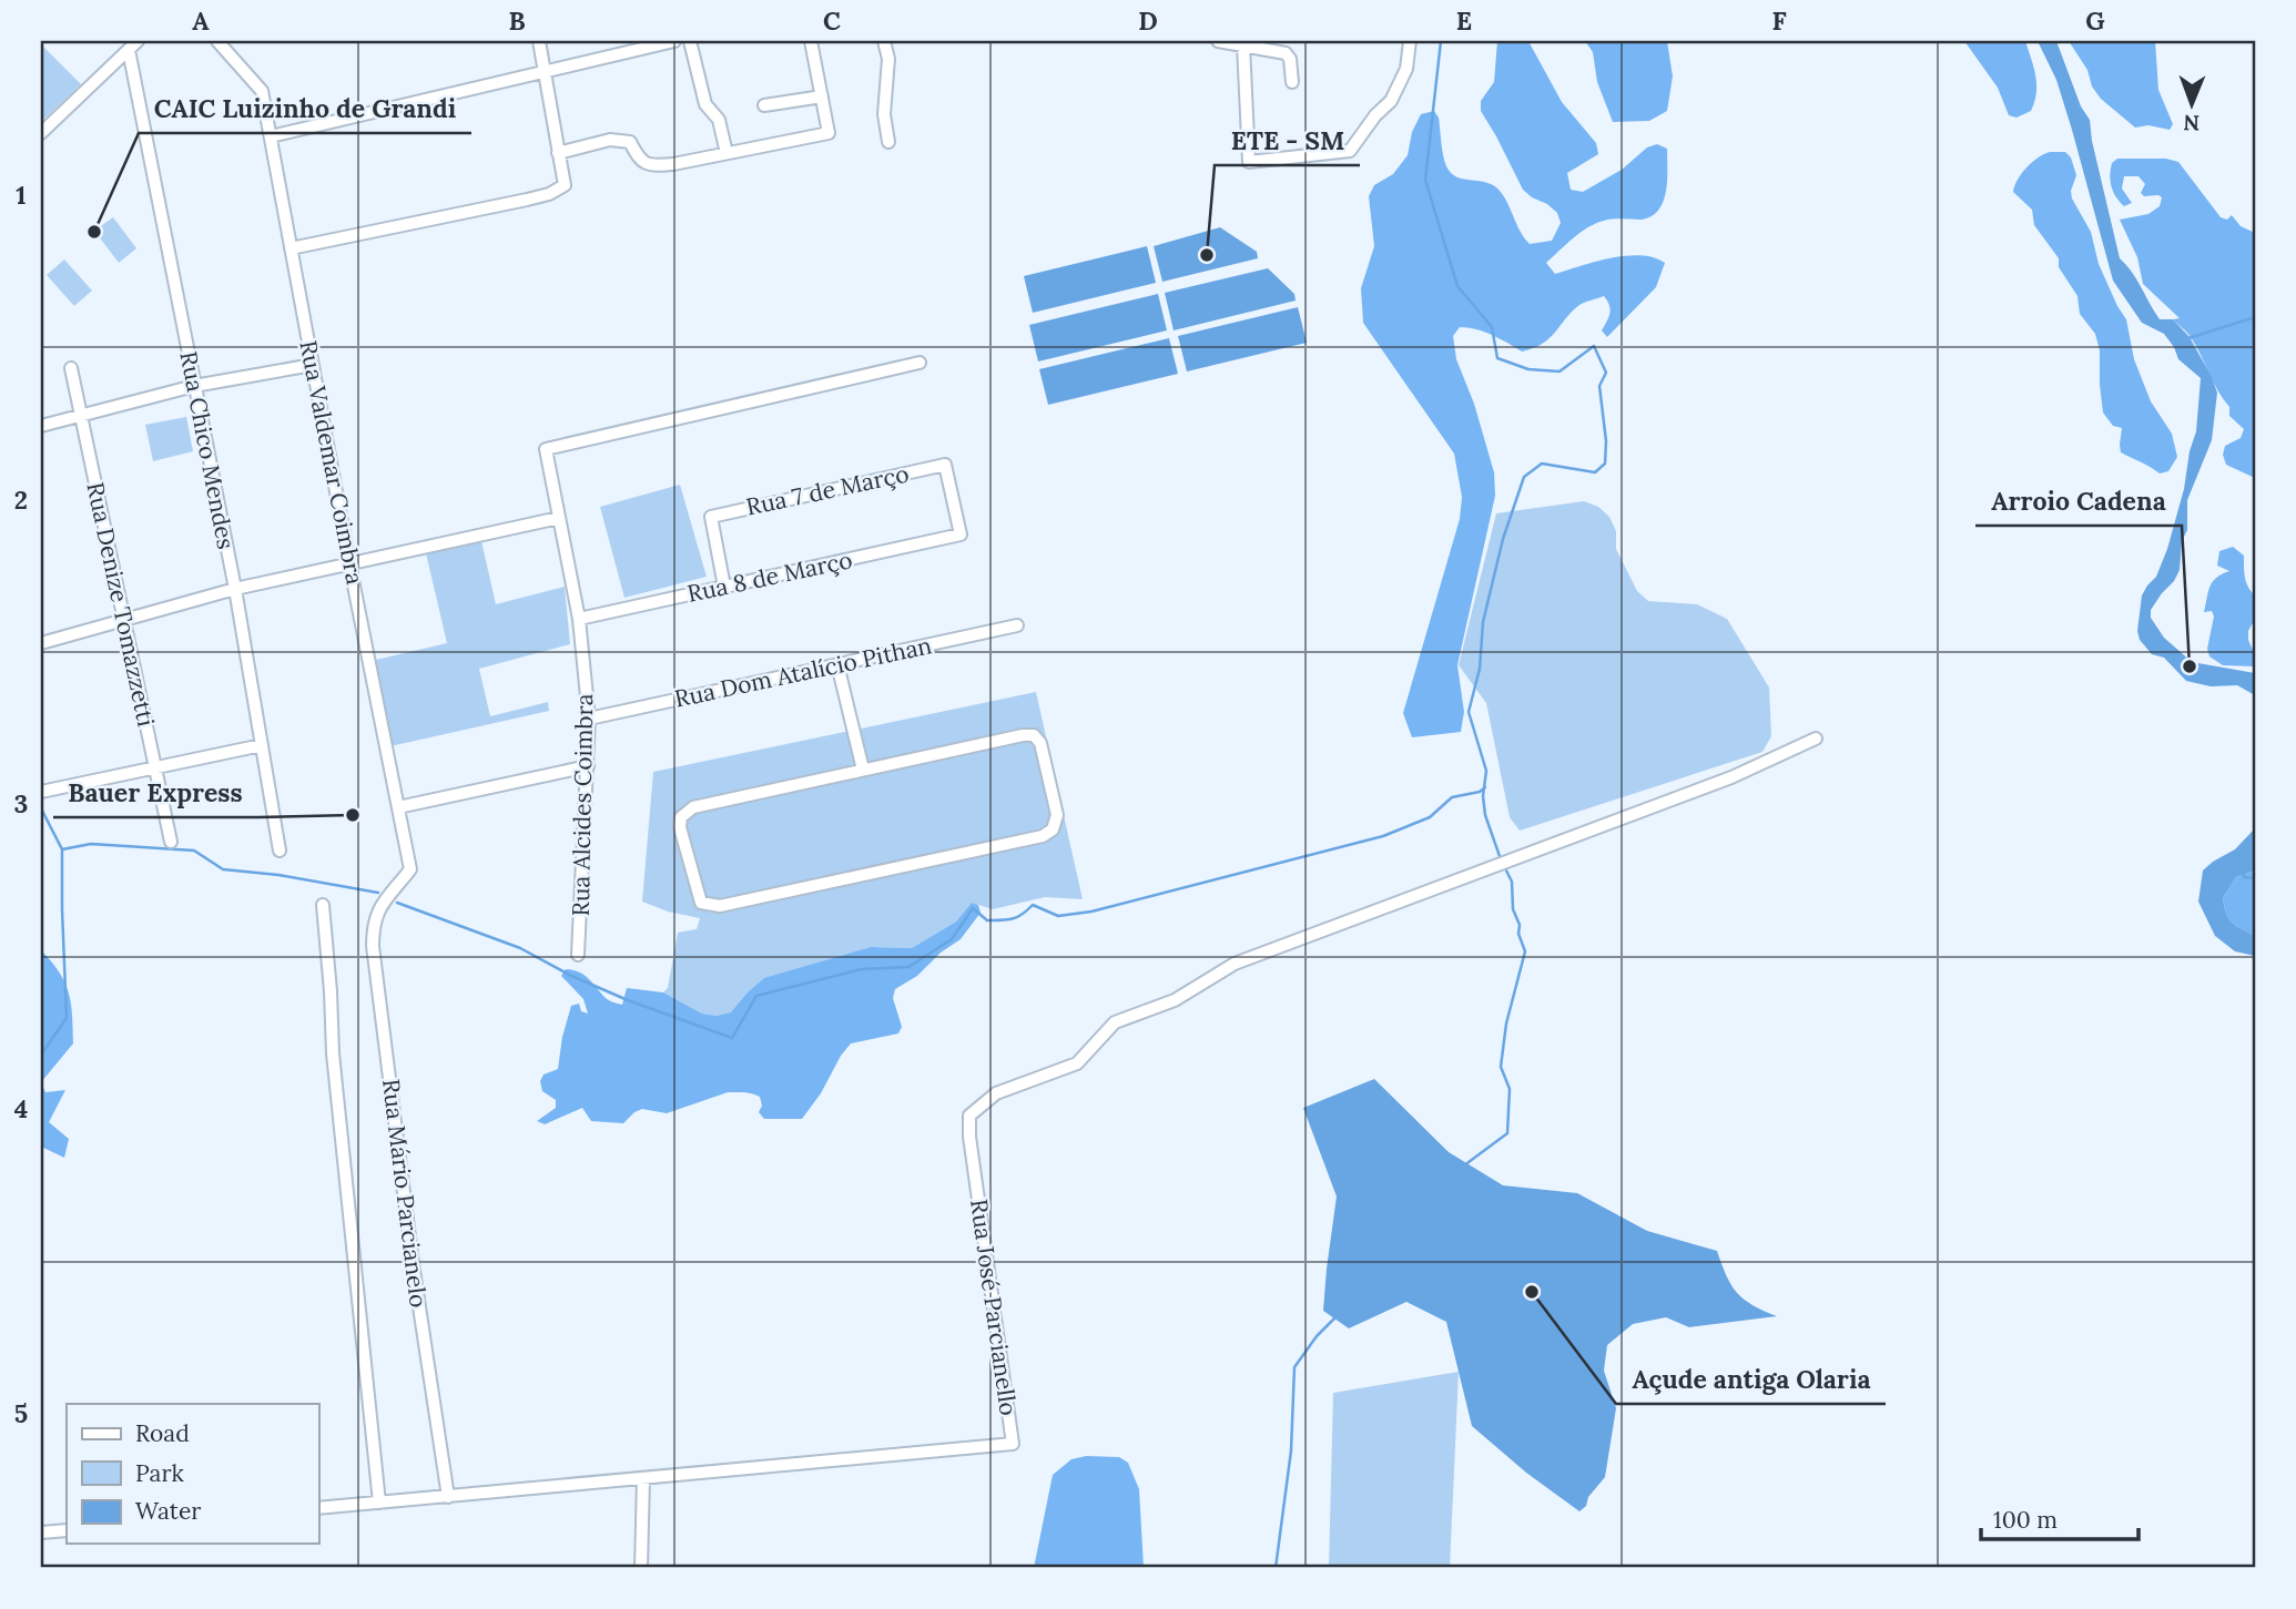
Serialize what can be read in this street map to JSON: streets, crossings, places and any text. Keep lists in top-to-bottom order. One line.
{"streets":{"street":["Rua Chico Mendes","Rua Valdemar Coimbra","Rua 7 de Março","Rua 8 de Março","Rua Denize Tomazzetti","Rua Dom Atalício Pithan","Rua Alcides Coimbra","Rua Mário Parcianelo","Rua José Parcianello"]},"crossings":[["Rua Valdemar Coimbra","Rua Mário Parcianelo"],["Rua 7 de Março","Rua 8 de Março"],["Rua 8 de Março","Rua Alcides Coimbra"],["Rua Dom Atalício Pithan","Rua Alcides Coimbra"],["Rua Mário Parcianelo","Rua José Parcianello"]],"places":["CAIC Luizinho de Grandi","ETE - SM","Arroio Cadena","Bauer Express","Açude antiga Olaria"],"legend":["Road","Park","Water"],"scale_bar":"100 m","north":"bottom","grid":{"columns":["A","B","C","D","E","F","G"],"rows":["1","2","3","4","5"]}}
